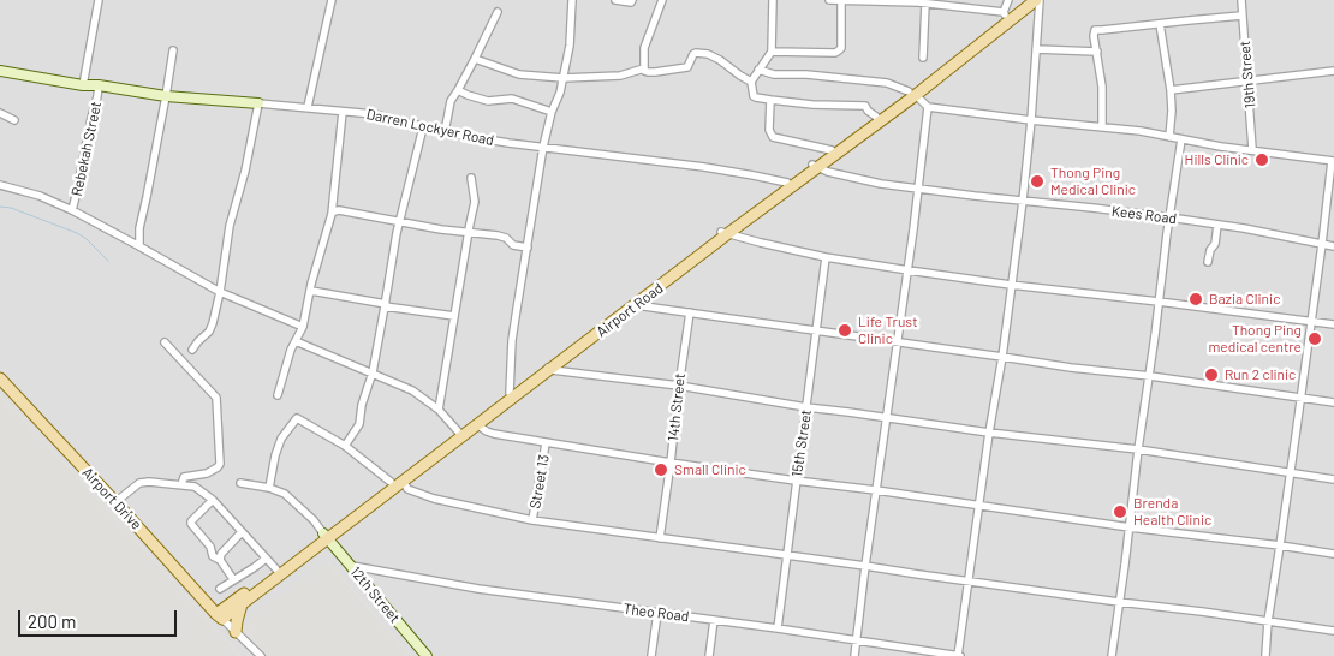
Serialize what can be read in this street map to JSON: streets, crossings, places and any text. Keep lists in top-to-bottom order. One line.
{"streets":{"main road":["Airport Road","Airport Drive"],"street":["19th Street","Darren Lockyer Road","Rebekah Street","Kees Road","14th Street","15th Street","Street 13","12th Street","Theo Road"]},"crossings":[["Darren Lockyer Road","Rebekah Street"],["Darren Lockyer Road","Airport Road"],["Kees Road","Airport Road"],["Airport Road","Airport Drive"],["Airport Road","12th Street"],["15th Street","Theo Road"],["12th Street","Theo Road"]],"places":["Hills Clinic","Thong Ping Medical Clinic","Bazia Clinic","Life Trust Clinic","Thong Ping medical centre","Run 2 clinic","Small Clinic","Brenda Health Clinic"],"scale_bar":"200 m"}
